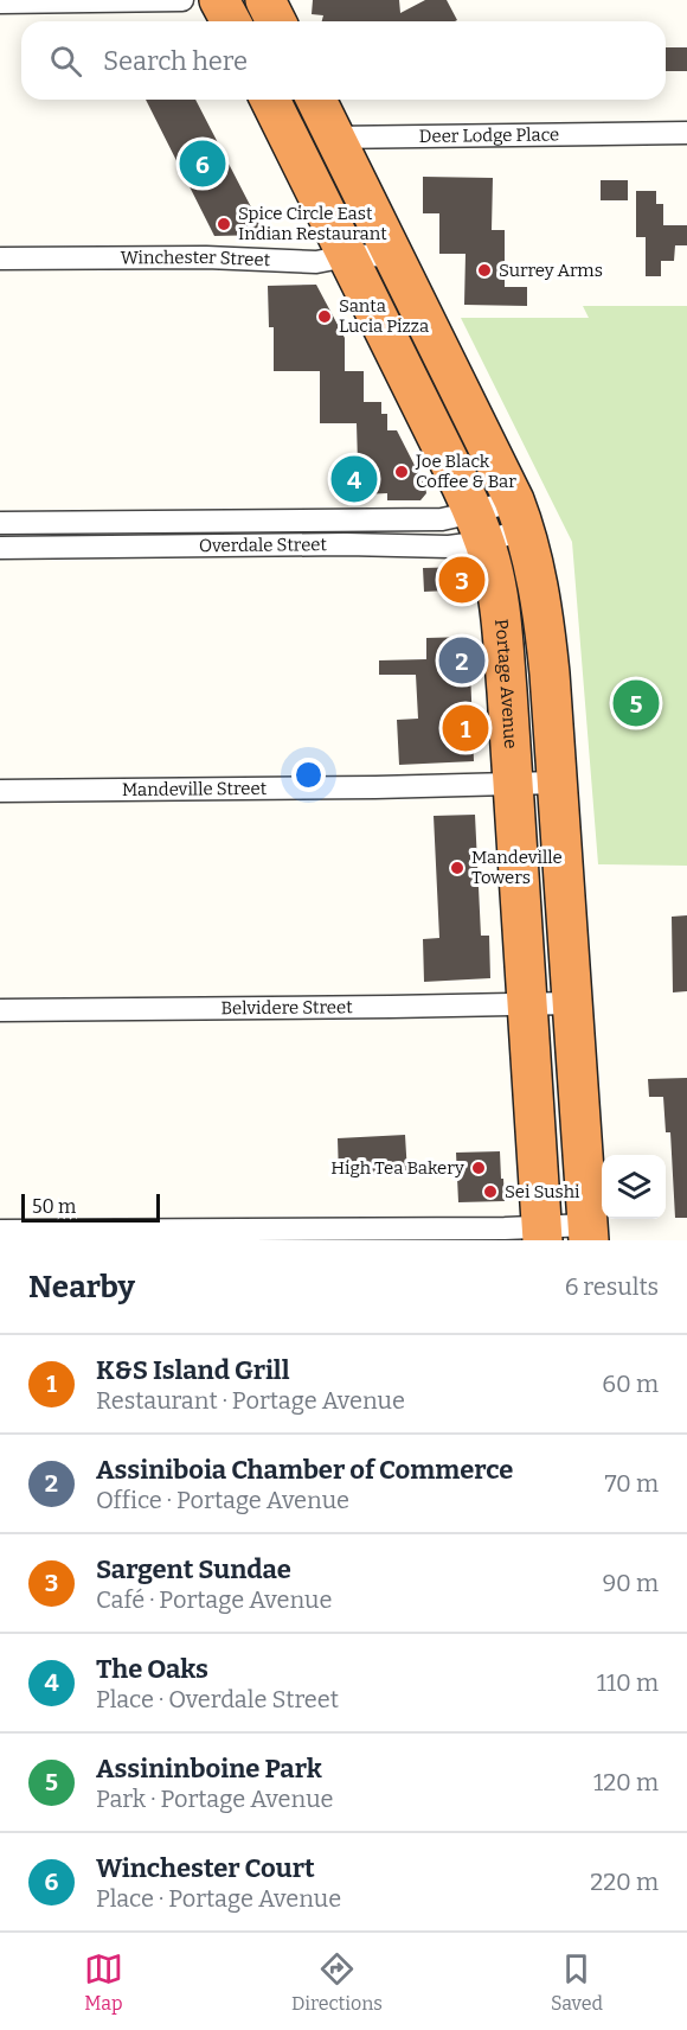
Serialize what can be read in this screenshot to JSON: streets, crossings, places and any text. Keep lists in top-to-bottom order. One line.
{"streets":{"highway":["Portage Avenue"],"street":["Deer Lodge Place","Winchester Street","Overdale Street","Mandeville Street","Belvidere Street"]},"crossings":[["Deer Lodge Place","Portage Avenue"],["Winchester Street","Portage Avenue"],["Overdale Street","Portage Avenue"],["Portage Avenue","Mandeville Street"],["Portage Avenue","Belvidere Street"]],"places":["Spice Circle East Indian Restaurant","Surrey Arms","Santa Lucia Pizza","Joe Black Coffee & Bar","Mandeville Towers","High Tea Bakery","Sei Sushi"],"scale_bar":"50 m","page":{"search":"Search here","pins":["6","4","3","2","5","1"],"scale":"50 m","heading":["Nearby","6 results"],"list":[{"mark":"1","name":"K&S Island Grill","note":"Restaurant · Portage Avenue","value":"60 m"},{"mark":"2","name":"Assiniboia Chamber of Commerce","note":"Office · Portage Avenue","value":"70 m"},{"mark":"3","name":"Sargent Sundae","note":"Café · Portage Avenue","value":"90 m"},{"mark":"4","name":"The Oaks","note":"Place · Overdale Street","value":"110 m"},{"mark":"5","name":"Assininboine Park","note":"Park · Portage Avenue","value":"120 m"},{"mark":"6","name":"Winchester Court","note":"Place · Portage Avenue","value":"220 m"}],"nav":["Map","Directions","Saved"]}}
